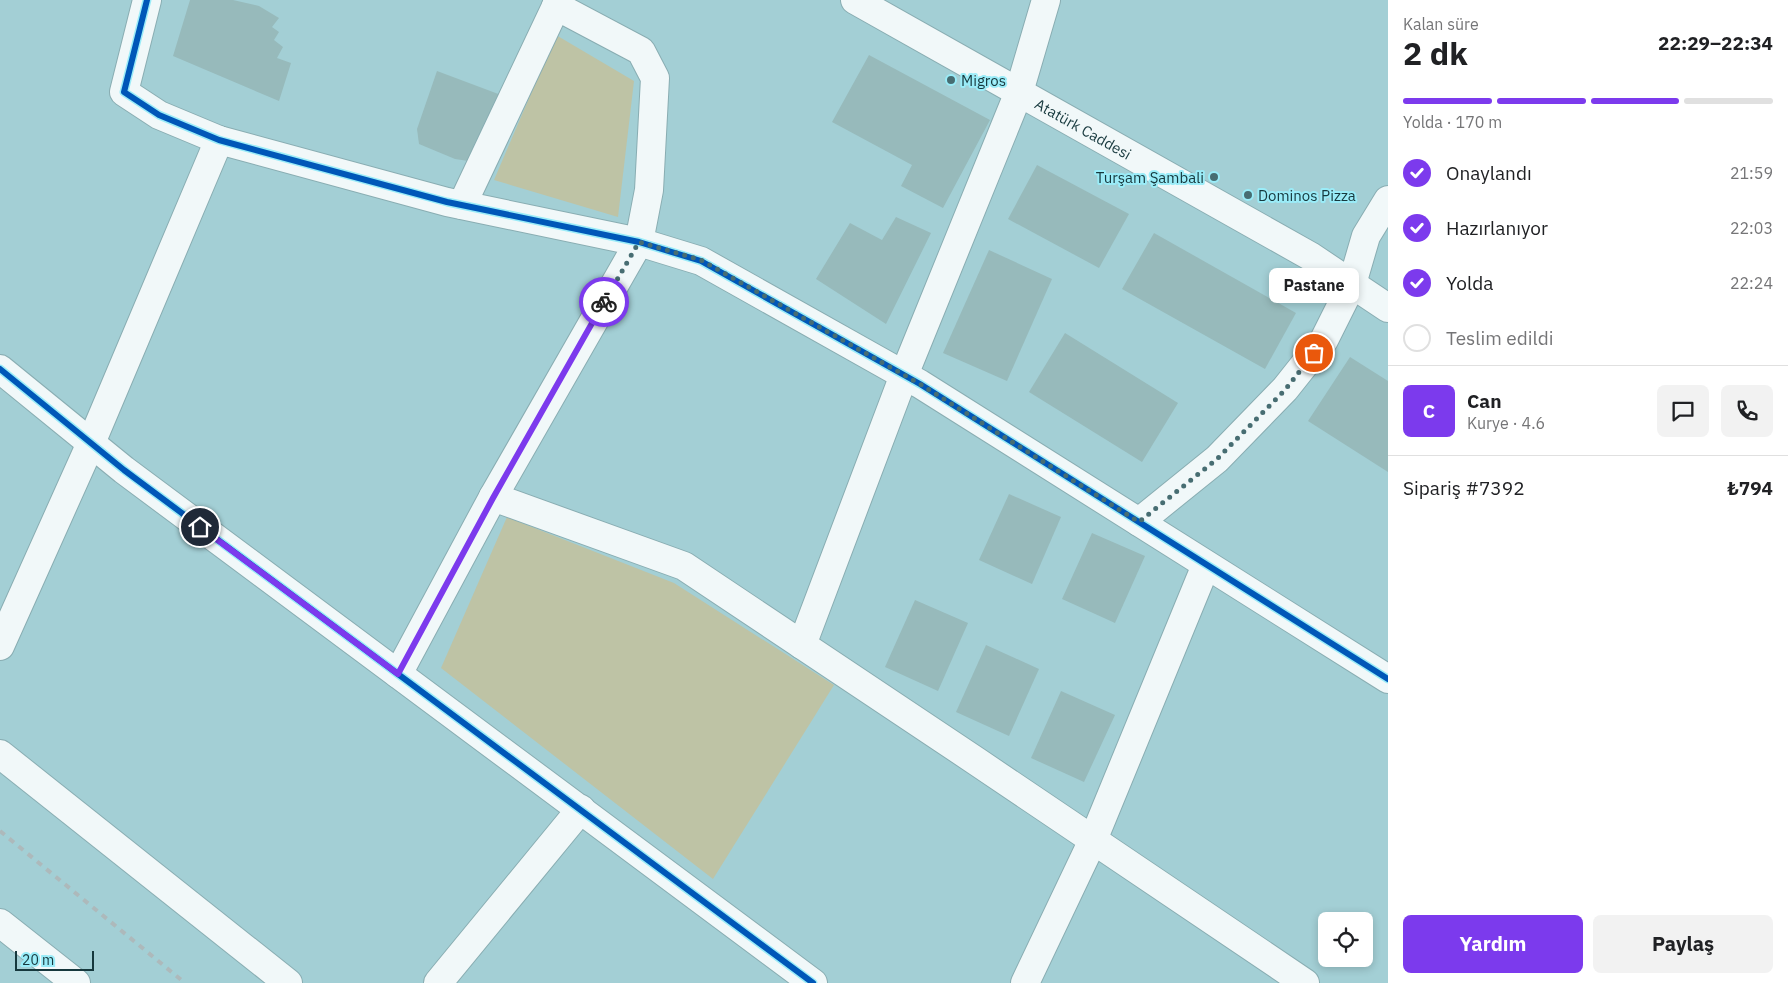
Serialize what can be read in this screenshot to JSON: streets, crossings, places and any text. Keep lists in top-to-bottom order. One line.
{"streets":{"street":["Atatürk Caddesi"]},"places":["Migros","Turşam Şambali","Dominos Pizza","Pastane"],"scale_bar":"20 m","page":{"heading":["2 dk","Kalan süre","22:29–22:34"],"panel":["Can","Kurye · 4.6","Sipariş #7392","₺794"],"bar":"Yolda · 170 m","list":[["Onaylandı","21:59"],["Hazırlanıyor","22:03"],["Yolda","22:24"],"Teslim edildi"],"bubble":"Pastane","round":"C","buttons":["Yardım","Paylaş"],"scale":"20 m"}}
